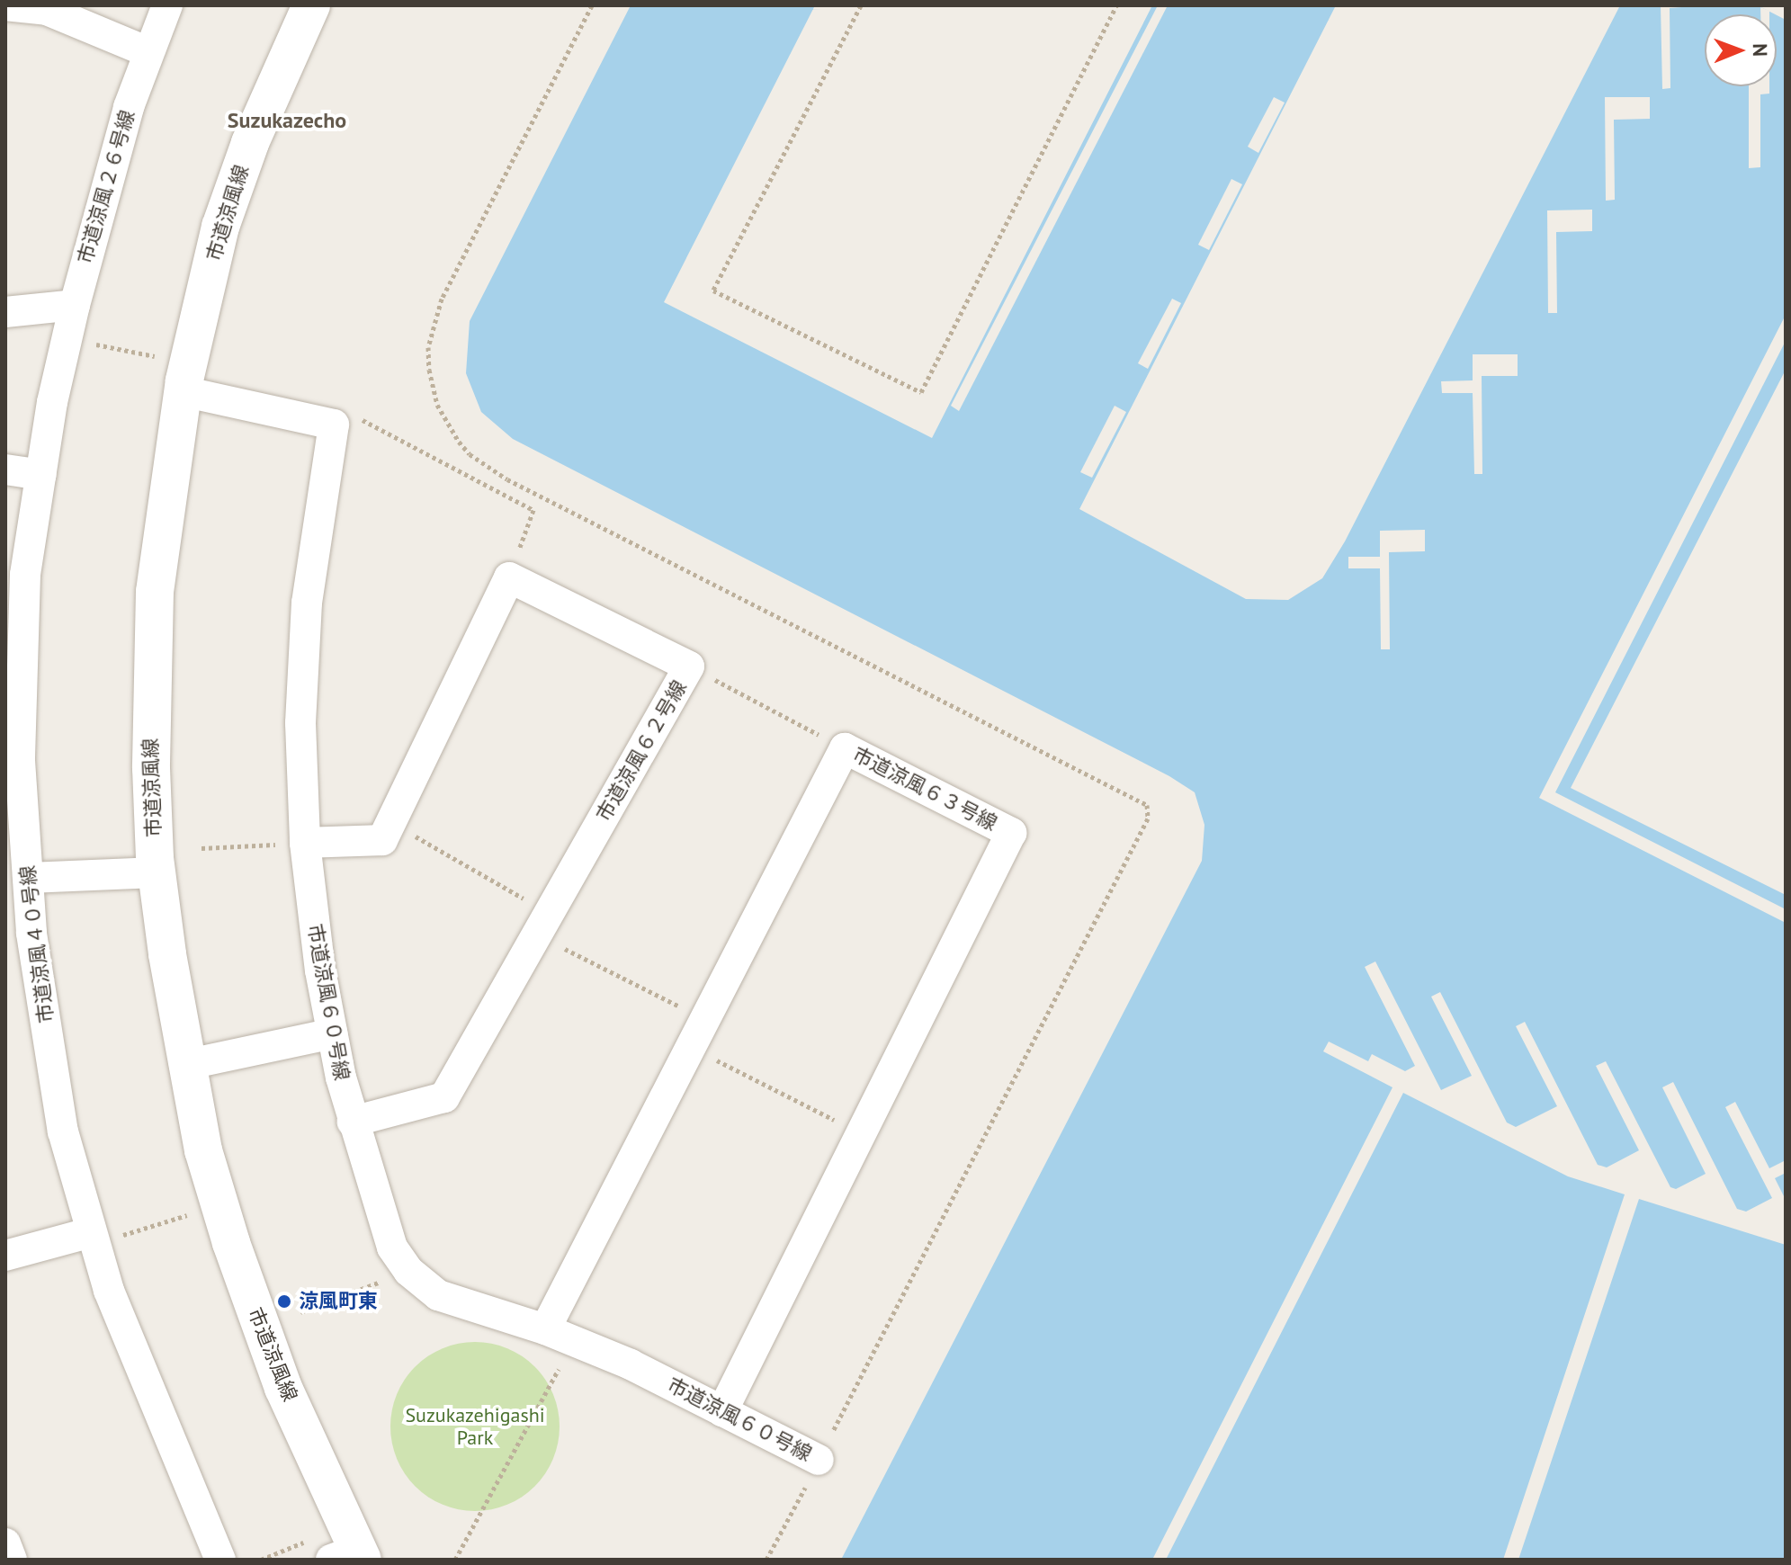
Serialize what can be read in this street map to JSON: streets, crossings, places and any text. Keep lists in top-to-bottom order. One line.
{"streets":{"street":["市道涼風２６号線","市道涼風線","市道涼風６２号線","市道涼風６３号線","市道涼風４０号線","市道涼風６０号線"]},"crossings":[["市道涼風２６号線","市道涼風４０号線"],["市道涼風線","市道涼風６０号線"],["市道涼風６２号線","市道涼風６０号線"],["市道涼風６３号線","市道涼風６０号線"]],"districts":["Suzukazecho"],"parks":["Suzukazehigashi Park"],"places":["涼風町東"],"north":"right"}
